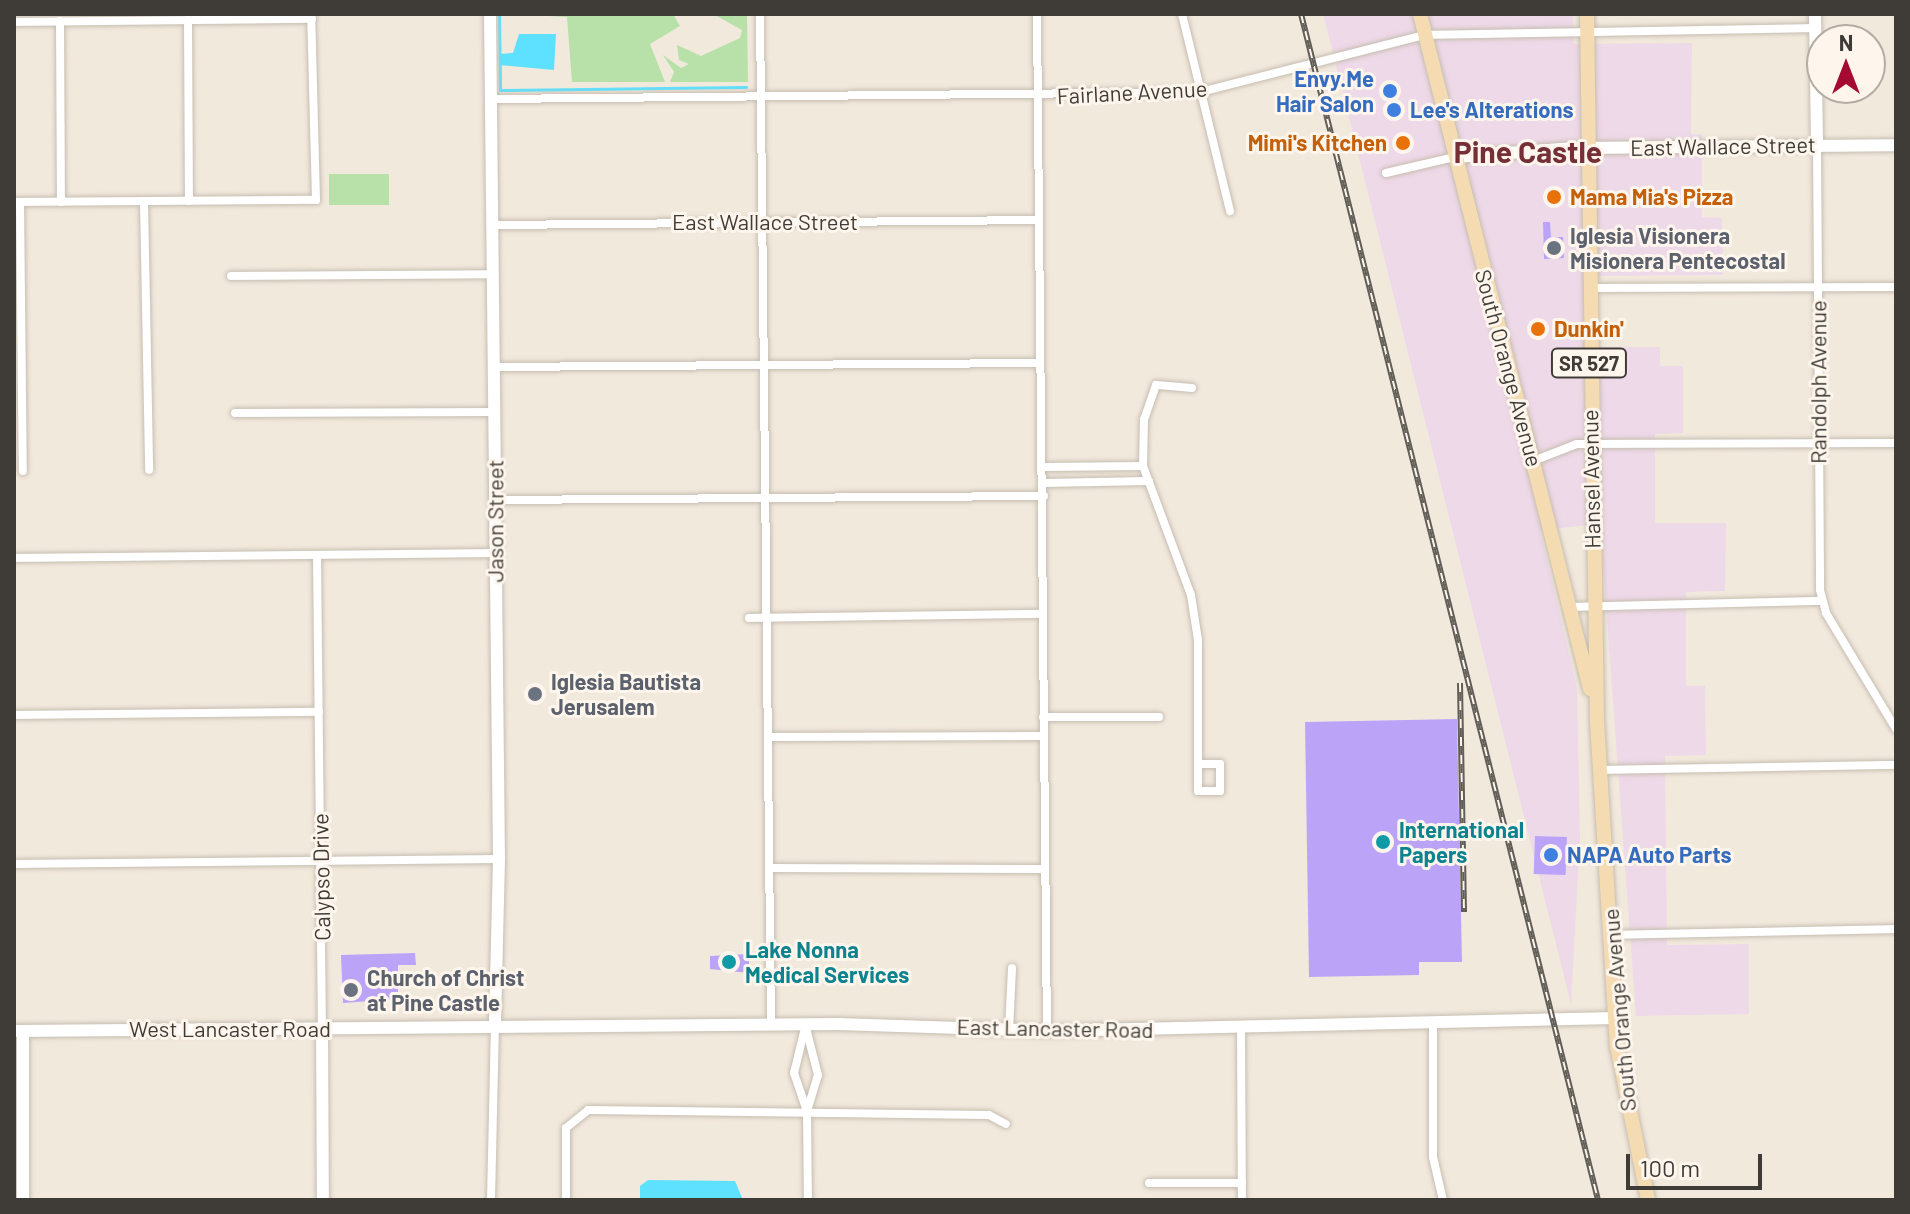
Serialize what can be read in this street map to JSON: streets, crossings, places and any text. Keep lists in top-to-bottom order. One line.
{"streets":{"main road":["SR 527","South Orange Avenue","Hansel Avenue"],"street":["Fairlane Avenue","East Wallace Street","Randolph Avenue","Jason Street","Calypso Drive","East Lancaster Road","West Lancaster Road"]},"crossings":[["Fairlane Avenue","South Orange Avenue"],["Fairlane Avenue","Hansel Avenue"],["Fairlane Avenue","Jason Street"],["East Wallace Street","South Orange Avenue"],["East Wallace Street","Randolph Avenue"],["East Wallace Street","Hansel Avenue"],["East Wallace Street","Jason Street"],["South Orange Avenue","Hansel Avenue"],["South Orange Avenue","East Lancaster Road"],["Jason Street","East Lancaster Road"],["Jason Street","West Lancaster Road"],["Calypso Drive","West Lancaster Road"],["East Lancaster Road","West Lancaster Road"]],"districts":["Pine Castle"],"places":["Envy.Me Hair Salon","Lee's Alterations","Mimi's Kitchen","Mama Mia's Pizza","Iglesia Visionera Misionera Pentecostal","Dunkin'","Iglesia Bautista Jerusalem","International Papers","NAPA Auto Parts","Lake Nonna Medical Services","Church of Christ at Pine Castle"],"scale_bar":"100 m","north":"top"}
